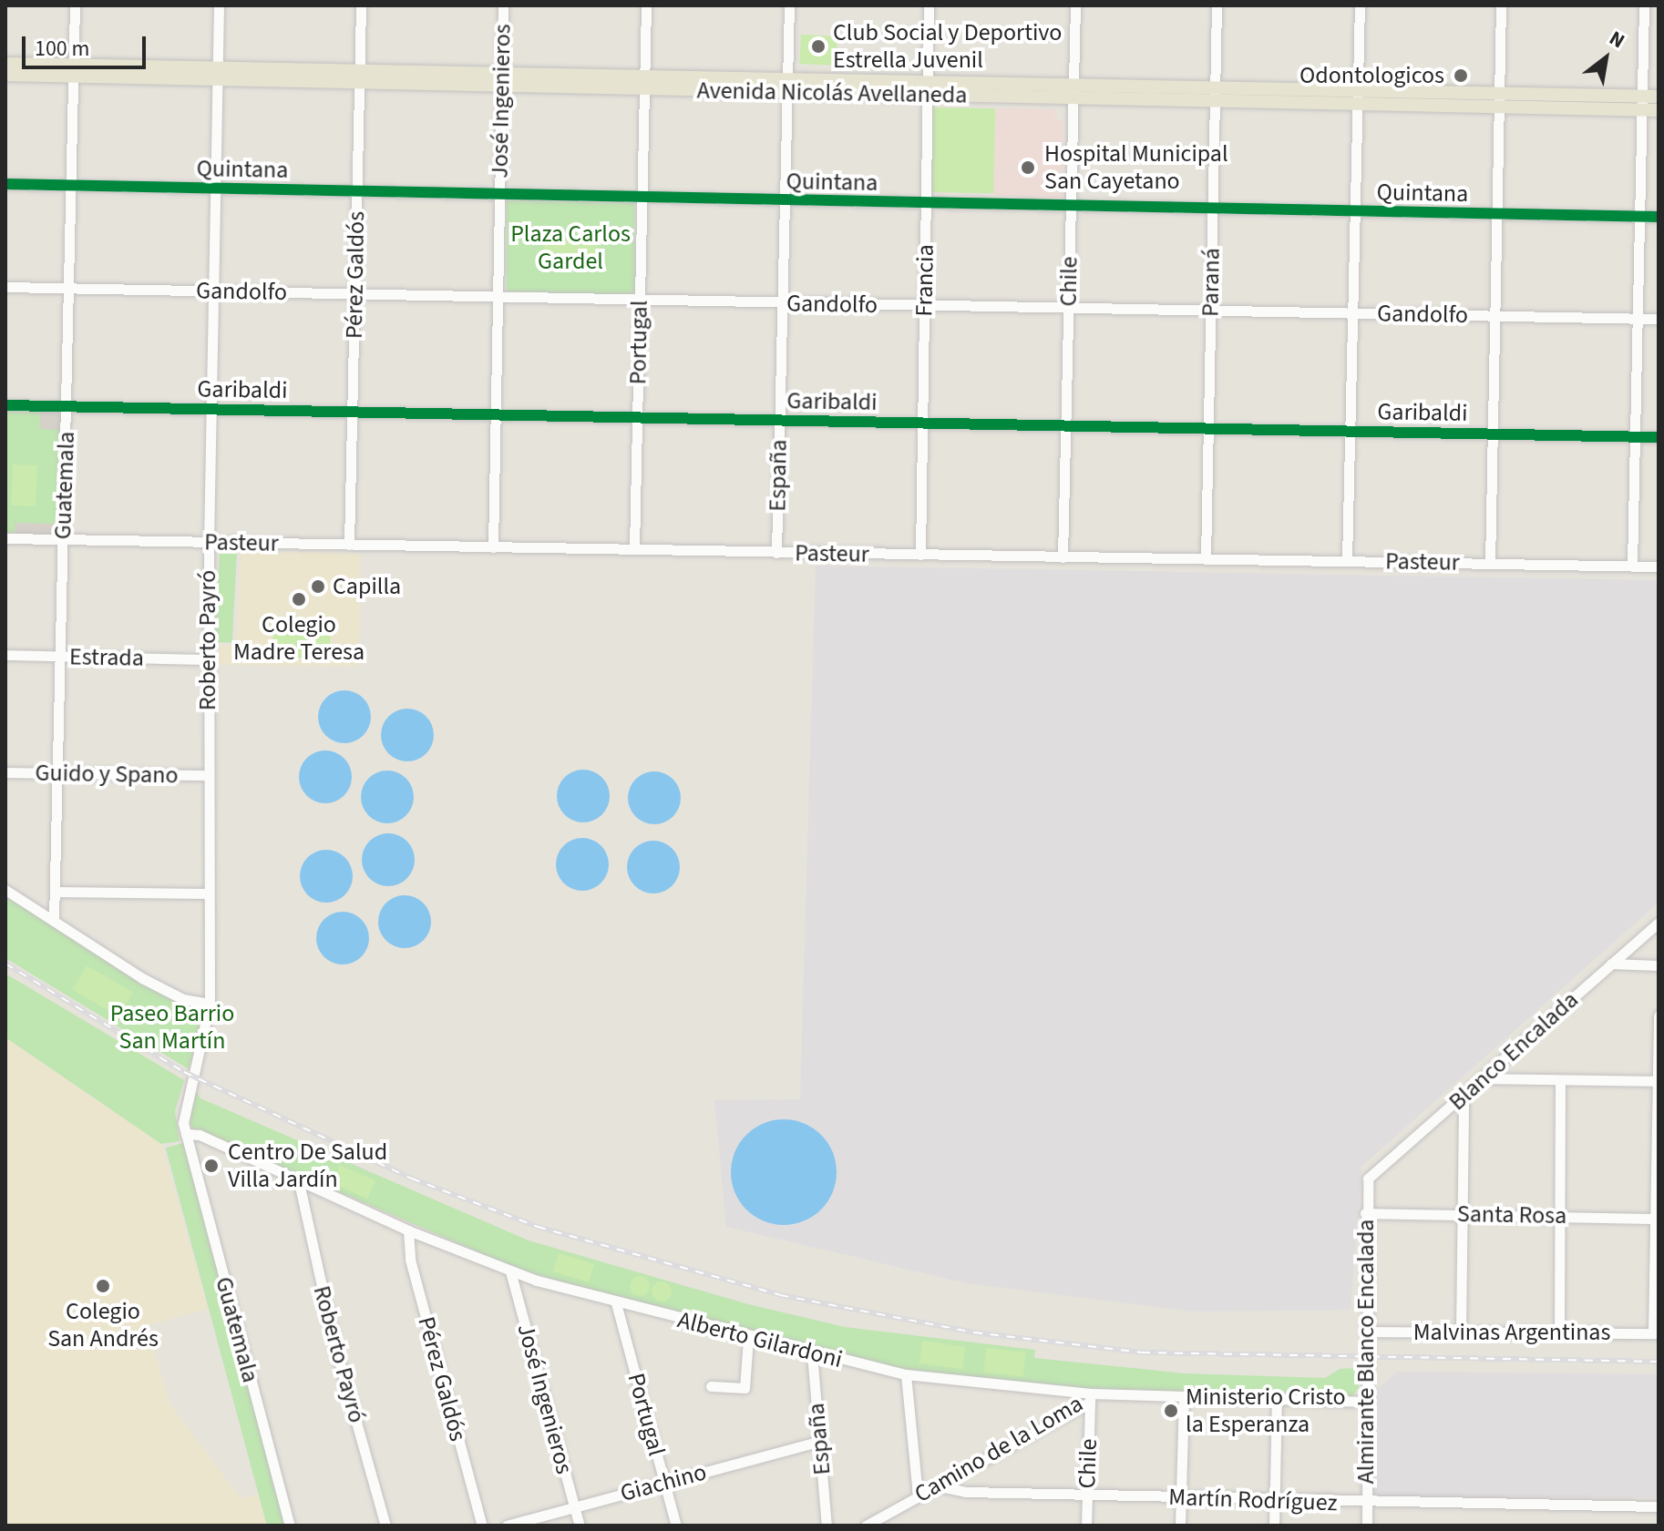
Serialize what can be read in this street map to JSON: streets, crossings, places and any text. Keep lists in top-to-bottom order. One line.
{"streets":{"main road":["Avenida Nicolás Avellaneda"],"street":["José Ingenieros","Quintana","Pérez Galdós","Francia","Chile","Paraná","Gandolfo","Portugal","Garibaldi","España","Guatemala","Pasteur","Roberto Payró","Estrada","Guido y Spano","Blanco Encalada","Santa Rosa","Malvinas Argentinas","Alberto Gilardoni","Almirante Blanco Encalada","Camino de la Loma","Giachino","Martín Rodríguez"]},"crossings":[["Avenida Nicolás Avellaneda","José Ingenieros"],["Avenida Nicolás Avellaneda","Pérez Galdós"],["Avenida Nicolás Avellaneda","Francia"],["Avenida Nicolás Avellaneda","Chile"],["Avenida Nicolás Avellaneda","Paraná"],["Avenida Nicolás Avellaneda","Portugal"],["Avenida Nicolás Avellaneda","España"],["Avenida Nicolás Avellaneda","Guatemala"],["Avenida Nicolás Avellaneda","Roberto Payró"],["José Ingenieros","Quintana"],["José Ingenieros","Gandolfo"],["José Ingenieros","Garibaldi"],["José Ingenieros","Pasteur"],["José Ingenieros","Alberto Gilardoni"],["José Ingenieros","Giachino"],["Quintana","Pérez Galdós"],["Quintana","Francia"],["Quintana","Chile"],["Quintana","Paraná"],["Quintana","Portugal"],["Quintana","España"],["Quintana","Guatemala"],["Quintana","Roberto Payró"],["Pérez Galdós","Gandolfo"],["Pérez Galdós","Garibaldi"],["Pérez Galdós","Pasteur"],["Pérez Galdós","Alberto Gilardoni"],["Francia","Gandolfo"],["Francia","Garibaldi"],["Francia","Pasteur"],["Chile","Gandolfo"],["Chile","Garibaldi"],["Chile","Pasteur"],["Chile","Alberto Gilardoni"],["Chile","Camino de la Loma"],["Chile","Martín Rodríguez"],["Paraná","Gandolfo"],["Paraná","Garibaldi"],["Paraná","Pasteur"],["Gandolfo","Portugal"],["Gandolfo","España"],["Gandolfo","Guatemala"],["Gandolfo","Roberto Payró"],["Portugal","Garibaldi"],["Portugal","Pasteur"],["Portugal","Alberto Gilardoni"],["Portugal","Giachino"],["Garibaldi","España"],["Garibaldi","Guatemala"],["Garibaldi","Roberto Payró"],["España","Pasteur"],["España","Alberto Gilardoni"],["España","Giachino"],["Guatemala","Pasteur"],["Guatemala","Roberto Payró"],["Guatemala","Estrada"],["Guatemala","Guido y Spano"],["Guatemala","Alberto Gilardoni"],["Pasteur","Roberto Payró"],["Roberto Payró","Estrada"],["Roberto Payró","Guido y Spano"],["Roberto Payró","Alberto Gilardoni"],["Blanco Encalada","Almirante Blanco Encalada"],["Santa Rosa","Almirante Blanco Encalada"],["Malvinas Argentinas","Almirante Blanco Encalada"],["Alberto Gilardoni","Almirante Blanco Encalada"],["Alberto Gilardoni","Camino de la Loma"],["Almirante Blanco Encalada","Martín Rodríguez"],["Camino de la Loma","Martín Rodríguez"]],"parks":["Plaza Carlos Gardel","Paseo Barrio San Martín"],"places":["Club Social y Deportivo Estrella Juvenil","Odontologicos","Hospital Municipal San Cayetano","Capilla","Colegio Madre Teresa","Centro De Salud Villa Jardín","Colegio San Andrés","Ministerio Cristo la Esperanza"],"scale_bar":"100 m","north":"top right"}
